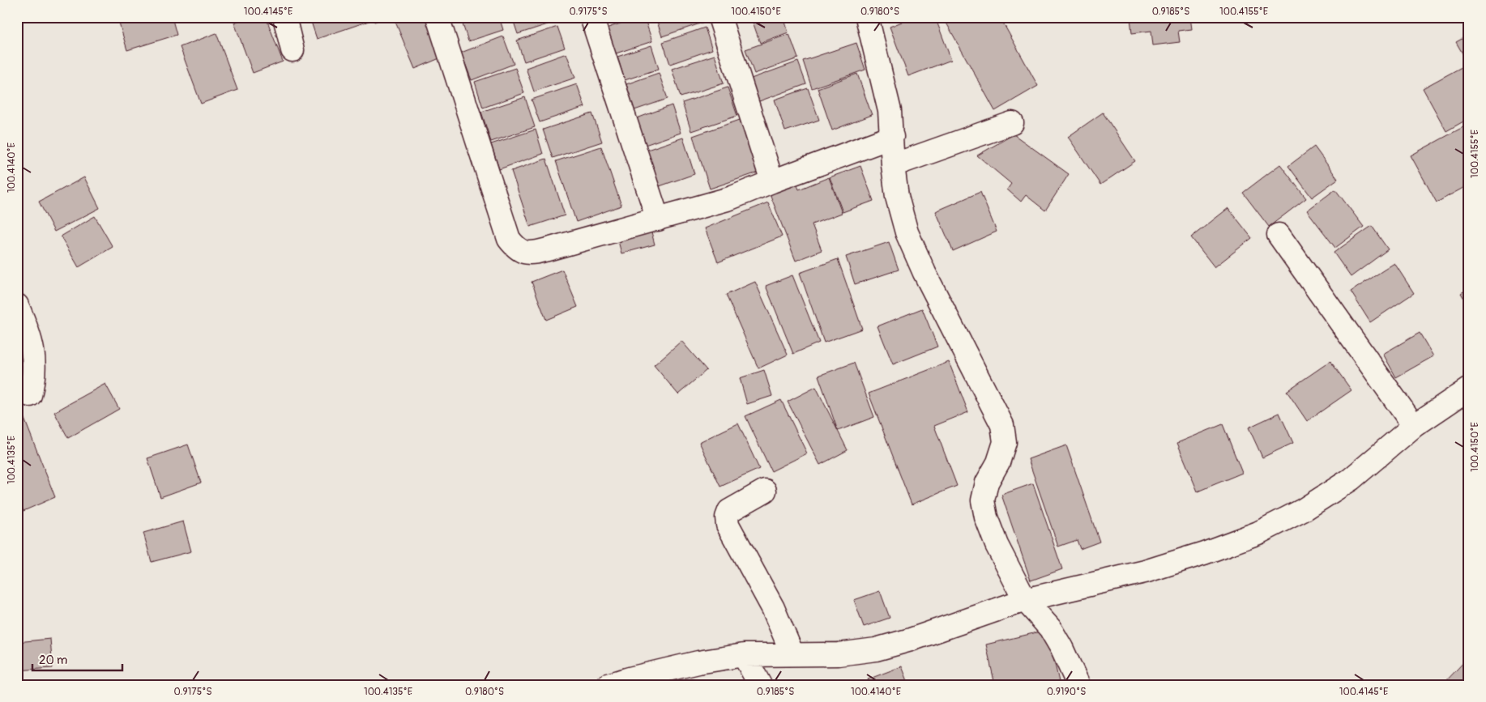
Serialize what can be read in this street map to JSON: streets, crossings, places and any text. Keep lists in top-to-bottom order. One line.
{"scale_bar":"20 m","coordinates":["100.4145°E","0.9175°S","100.4150°E","0.9180°S","0.9185°S","100.4155°E","100.4140°E","100.4135°E","0.9190°S"]}
